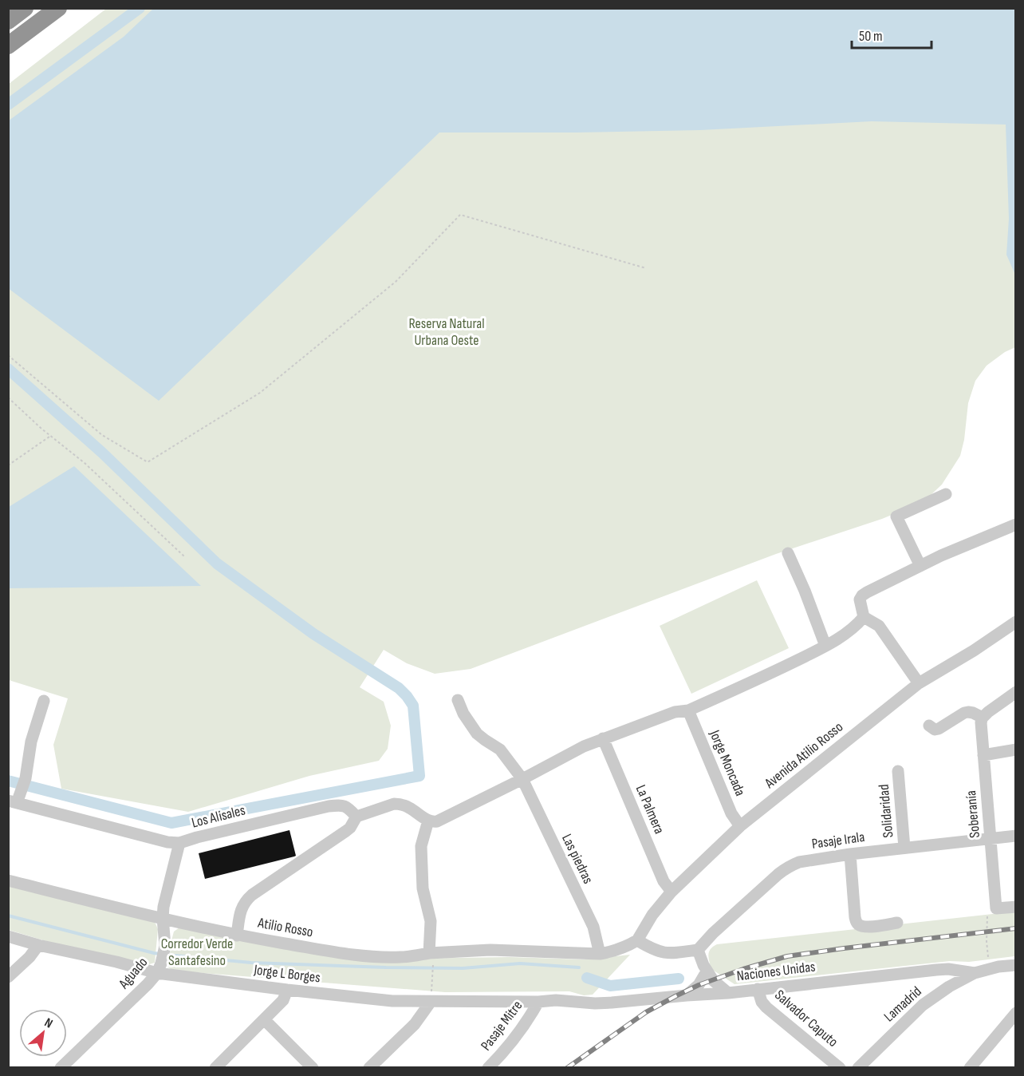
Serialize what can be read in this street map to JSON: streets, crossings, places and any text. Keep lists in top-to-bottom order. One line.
{"streets":{"street":["Avenida Atilio Rosso","Jorge Moncada","La Palmera","Solidaridad","Soberanía","Los Alisales","Pasaje Irala","Las piedras","Atilio Rosso","Naciones Unidas","Aguado","Jorge L Borges","Lamadrid","Salvador Caputo","Pasaje Mitre"]},"crossings":[["Avenida Atilio Rosso","Jorge Moncada"],["Avenida Atilio Rosso","La Palmera"],["Avenida Atilio Rosso","Atilio Rosso"],["Solidaridad","Pasaje Irala"],["Soberanía","Pasaje Irala"],["Los Alisales","Aguado"],["Las piedras","Atilio Rosso"],["Atilio Rosso","Aguado"],["Naciones Unidas","Jorge L Borges"],["Naciones Unidas","Lamadrid"],["Naciones Unidas","Salvador Caputo"],["Naciones Unidas","Pasaje Mitre"],["Aguado","Jorge L Borges"],["Jorge L Borges","Pasaje Mitre"]],"parks":["Reserva Natural Urbana Oeste","Corredor Verde Santafesino"],"scale_bar":"50 m","north":"top right"}
